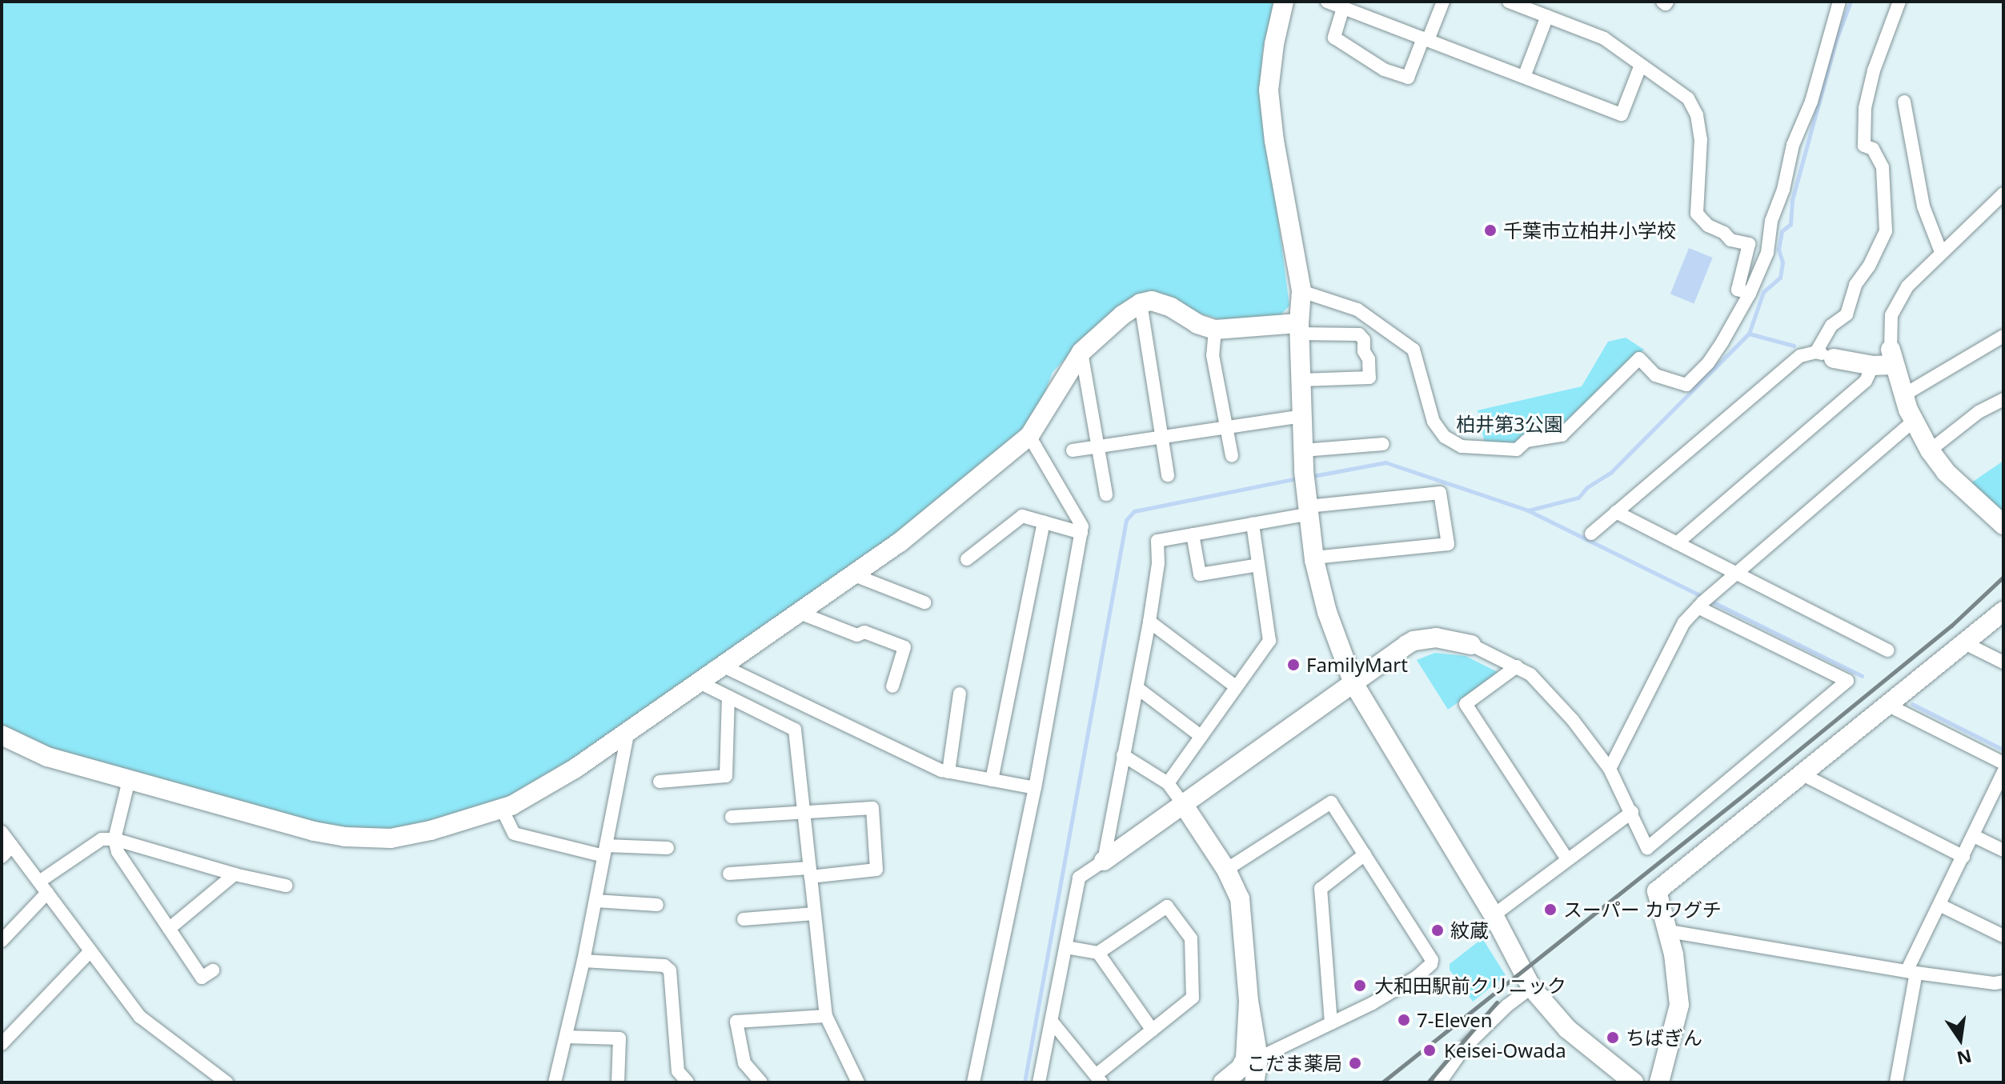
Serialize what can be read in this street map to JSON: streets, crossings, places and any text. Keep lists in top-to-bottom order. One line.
{"parks":["柏井第3公園"],"places":["千葉市立柏井小学校","FamilyMart","スーパー カワグチ","紋蔵","大和田駅前クリニック","7-Eleven","ちばぎん","Keisei-Owada","こだま薬局"],"north":"bottom"}
